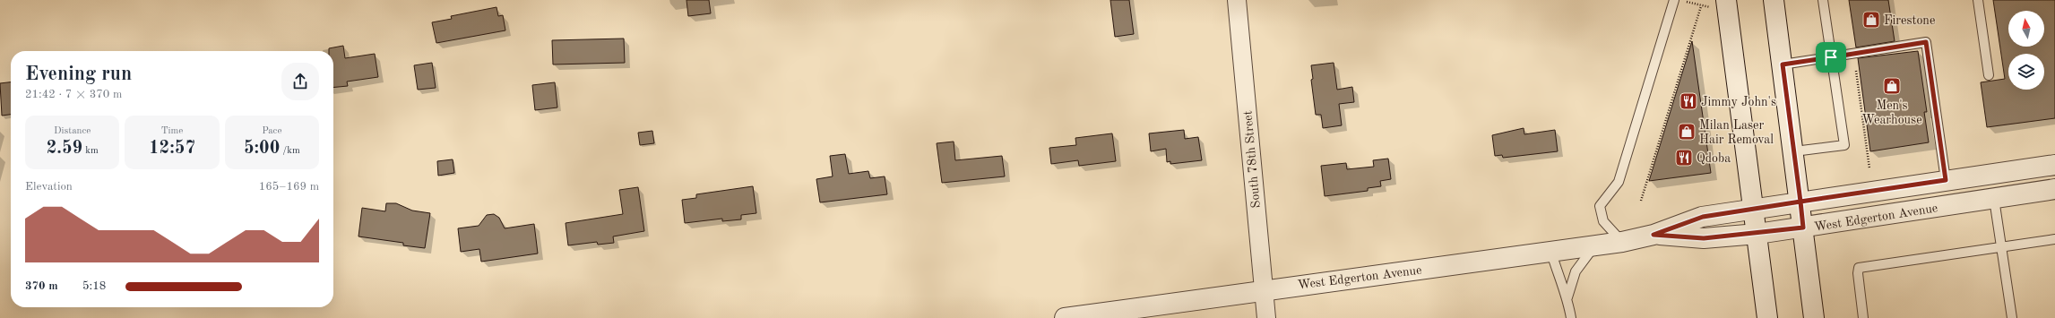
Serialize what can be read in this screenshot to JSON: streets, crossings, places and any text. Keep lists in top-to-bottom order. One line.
{"streets":{"street":["South 78th Street","West Edgerton Avenue"]},"crossings":[["South 78th Street","West Edgerton Avenue"]],"places":{"shop":["Firestone","Men's Wearhouse","Milan Laser Hair Removal"],"restaurant":["Jimmy John's","Qdoba"]},"north":"top","page":{"heading":["Evening run","21:42 · 7 × 370 m"],"stats":[["Distance","2.59 km"],["Time","12:57"],["Pace","5:00 /km"]],"chart":["Elevation","165–169 m"],"list":[{"name":"370 m","note":"5:18"}]}}
